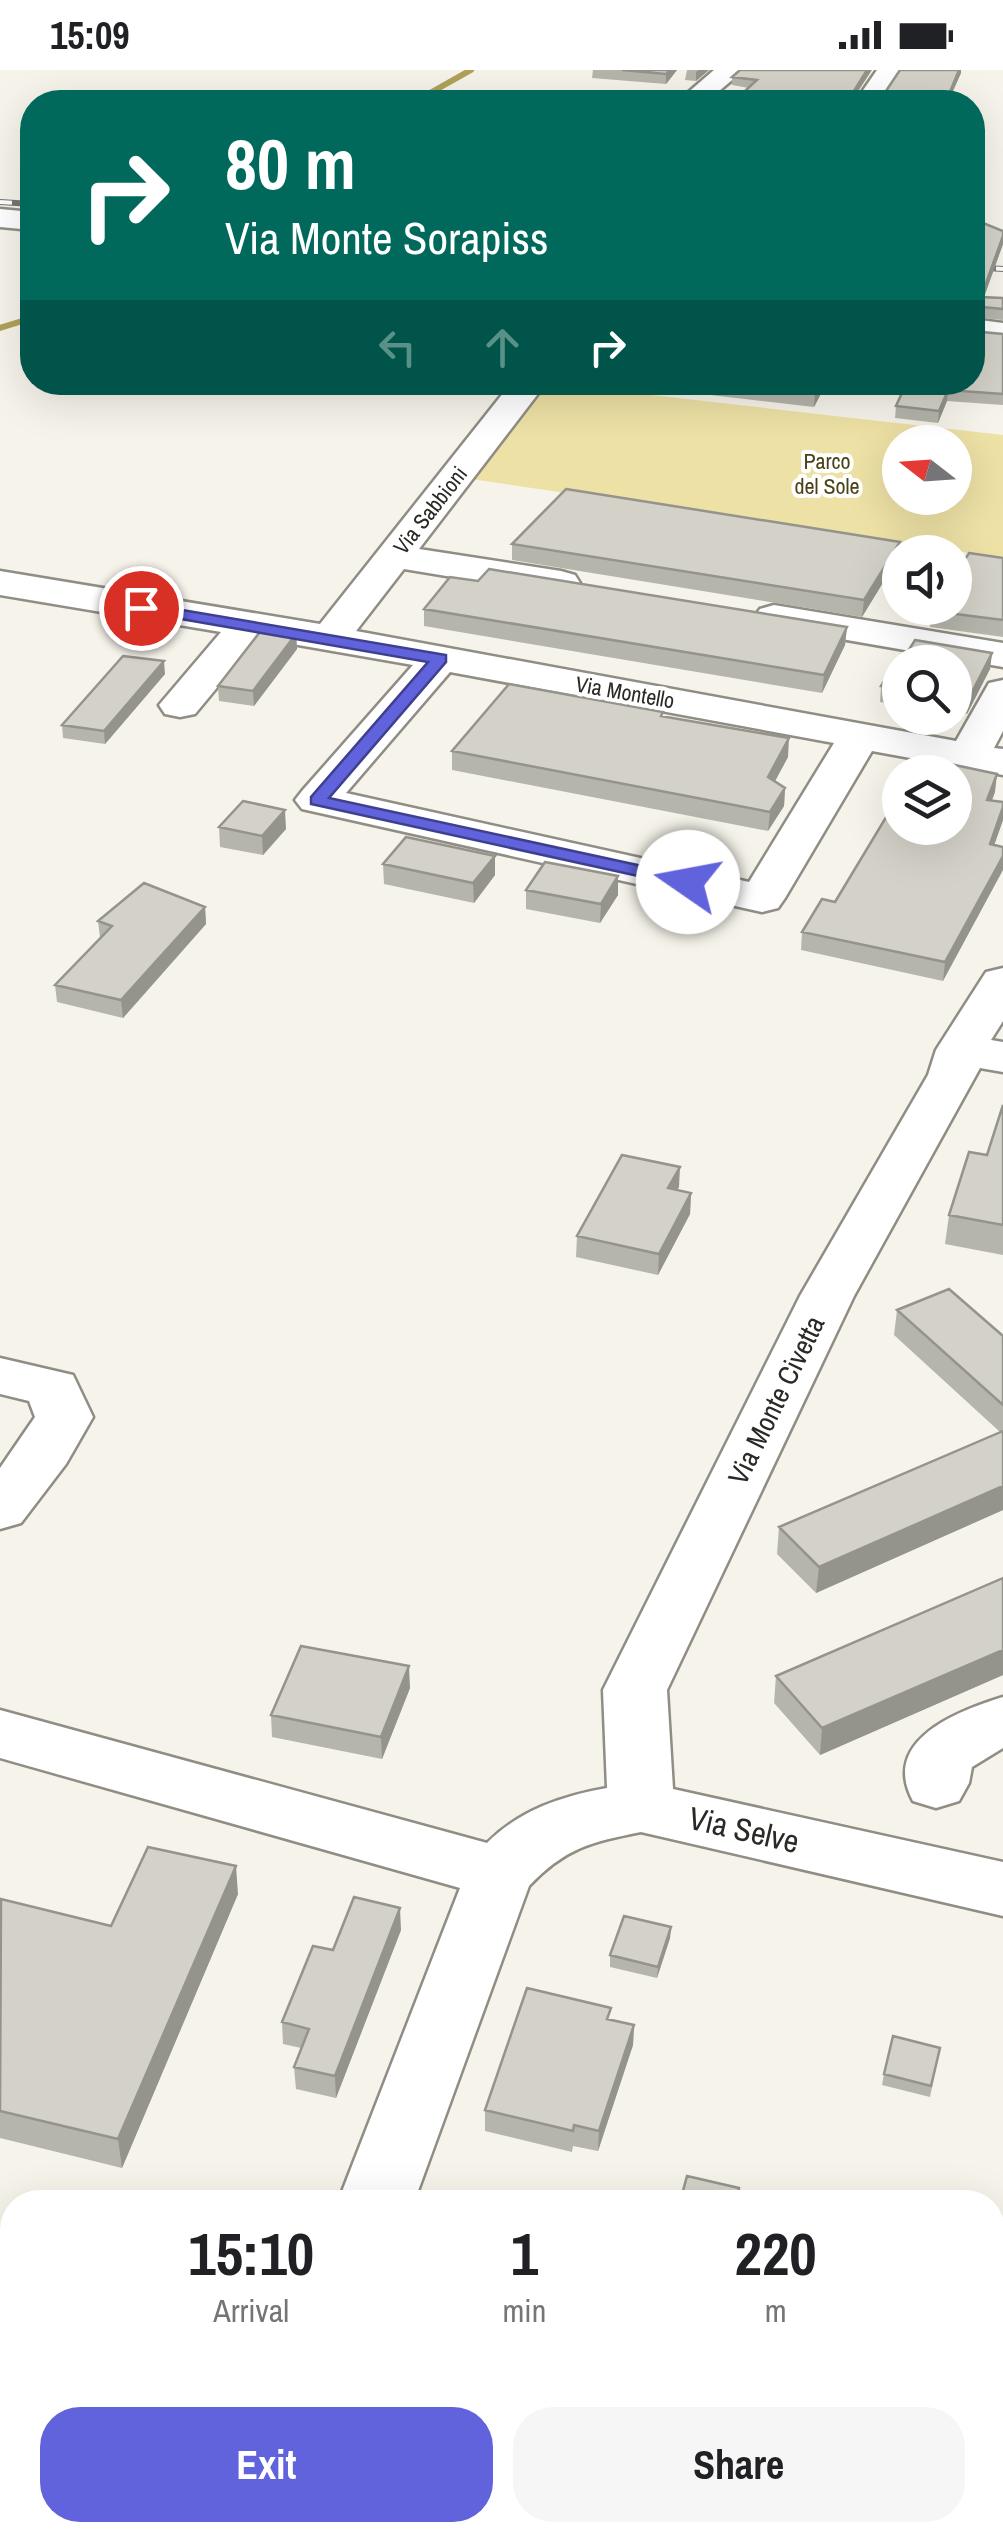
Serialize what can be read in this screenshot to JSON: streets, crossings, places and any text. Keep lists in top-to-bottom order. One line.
{"streets":{"street":["Via Sabbioni","Via Montello","Via Monte Civetta","Via Selve"]},"crossings":[["Via Sabbioni","Via Montello"],["Via Monte Civetta","Via Selve"]],"parks":["Parco del Sole"],"north":"left","page":{"status":"15:09","turn":["80 m","Via Monte Sorapiss"],"eta":["15:10","Arrival","1","min","220","m"],"buttons":["Exit","Share"]}}
